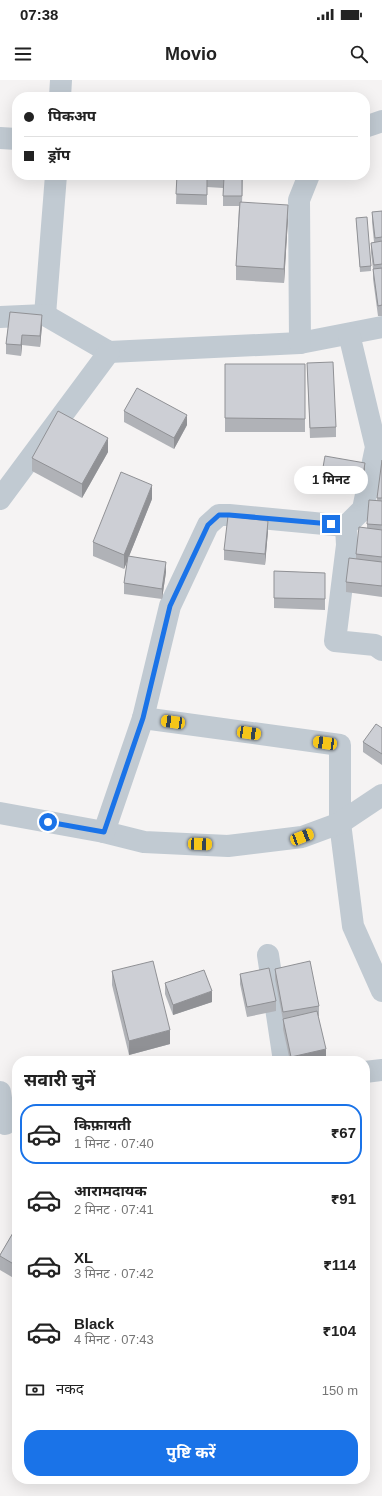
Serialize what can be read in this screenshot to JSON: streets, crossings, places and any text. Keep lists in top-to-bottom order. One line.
{"page":{"status":"07:38","header":"Movio","banner":["पिकअप","ड्रॉप"],"bubble":"1 मिनट","heading":"सवारी चुनें","list":[{"name":"किफ़ायती","note":"1 मिनट · 07:40","value":"₹67"},{"name":"आरामदायक","note":"2 मिनट · 07:41","value":"₹91"},{"name":"XL","note":"3 मिनट · 07:42","value":"₹114"},{"name":"Black","note":"4 मिनट · 07:43","value":"₹104"}],"pay":["नकद","150 m"],"buttons":"पुष्टि करें"}}
